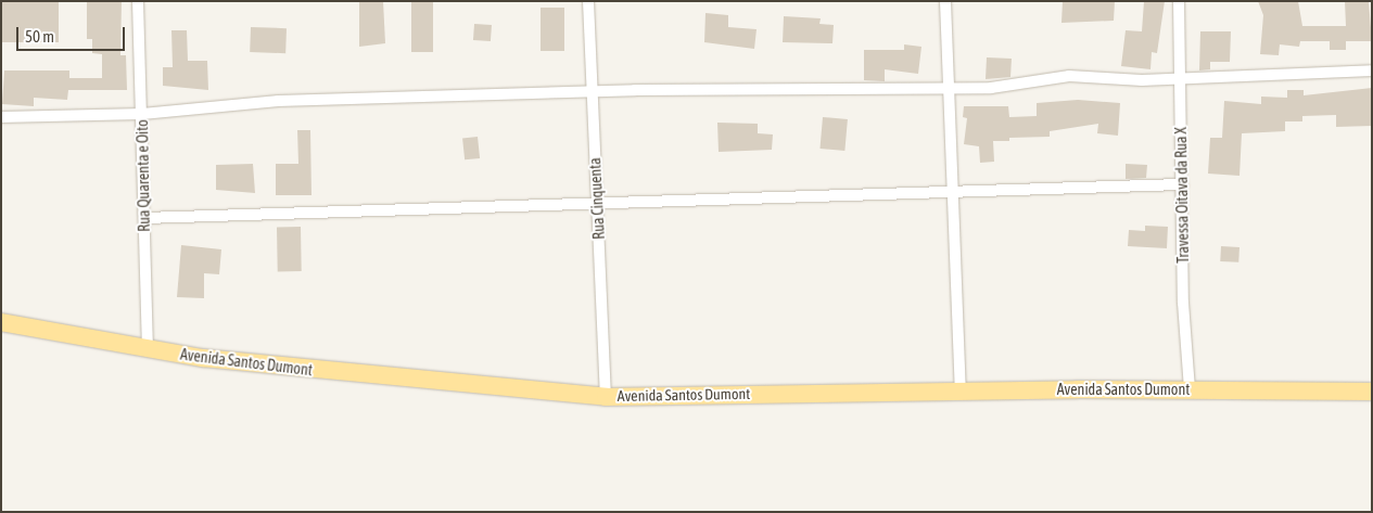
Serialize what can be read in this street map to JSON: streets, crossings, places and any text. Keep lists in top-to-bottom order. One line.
{"streets":{"main road":["Avenida Santos Dumont"],"street":["Rua Quarenta e Oito","Travessa Oitava da Rua X","Rua Cinquenta"]},"crossings":[["Rua Quarenta e Oito","Avenida Santos Dumont"],["Travessa Oitava da Rua X","Avenida Santos Dumont"],["Rua Cinquenta","Avenida Santos Dumont"]],"scale_bar":"50 m"}
